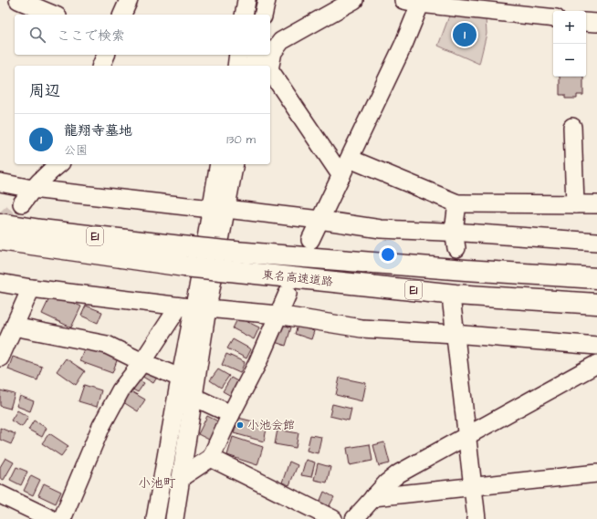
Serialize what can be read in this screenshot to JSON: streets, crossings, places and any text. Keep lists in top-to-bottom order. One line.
{"streets":{"highway":["E1","東名高速道路"]},"districts":["小池町"],"places":["小池会館"],"page":{"map_buttons":["+","−"],"search":"ここで検索","pins":"1","heading":"周辺","list":[{"mark":"1","name":"龍翔寺墓地","note":"公園","value":"130 m"}]}}
